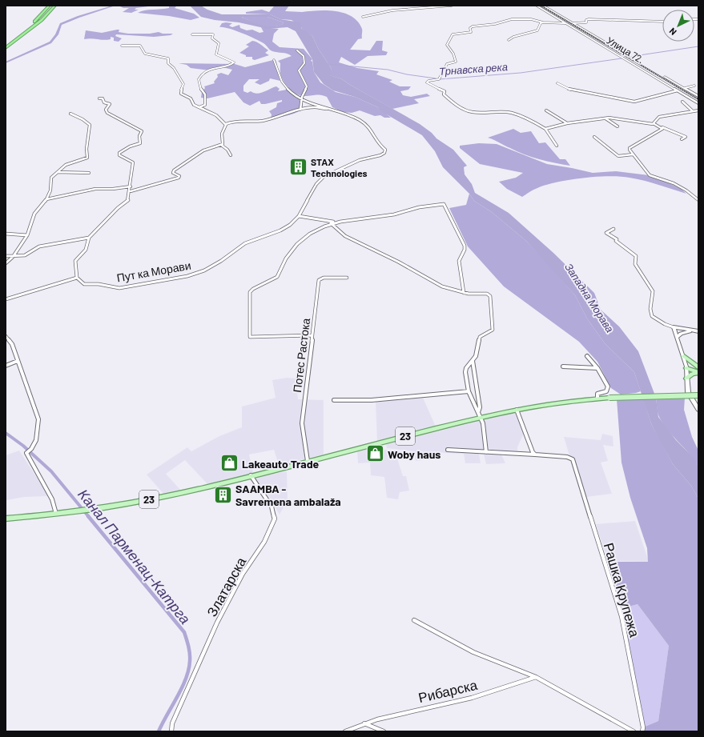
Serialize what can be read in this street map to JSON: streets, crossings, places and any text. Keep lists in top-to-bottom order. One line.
{"streets":{"main road":["23"],"street":["Улица 72.","Пут ка Морави","Потес Растока","Златарска","Рашка Крупежа","Рибарска"]},"crossings":[["Потес Растока","23"],["23","Златарска"]],"water":["Трнавска река","Западна Морава","Канал Парменац-Катрга"],"places":{"building":["STAX Technologies","SAAMBA - Savremena ambalaža"],"shop":["Woby haus","Lakeauto Trade"]},"north":"bottom left"}
